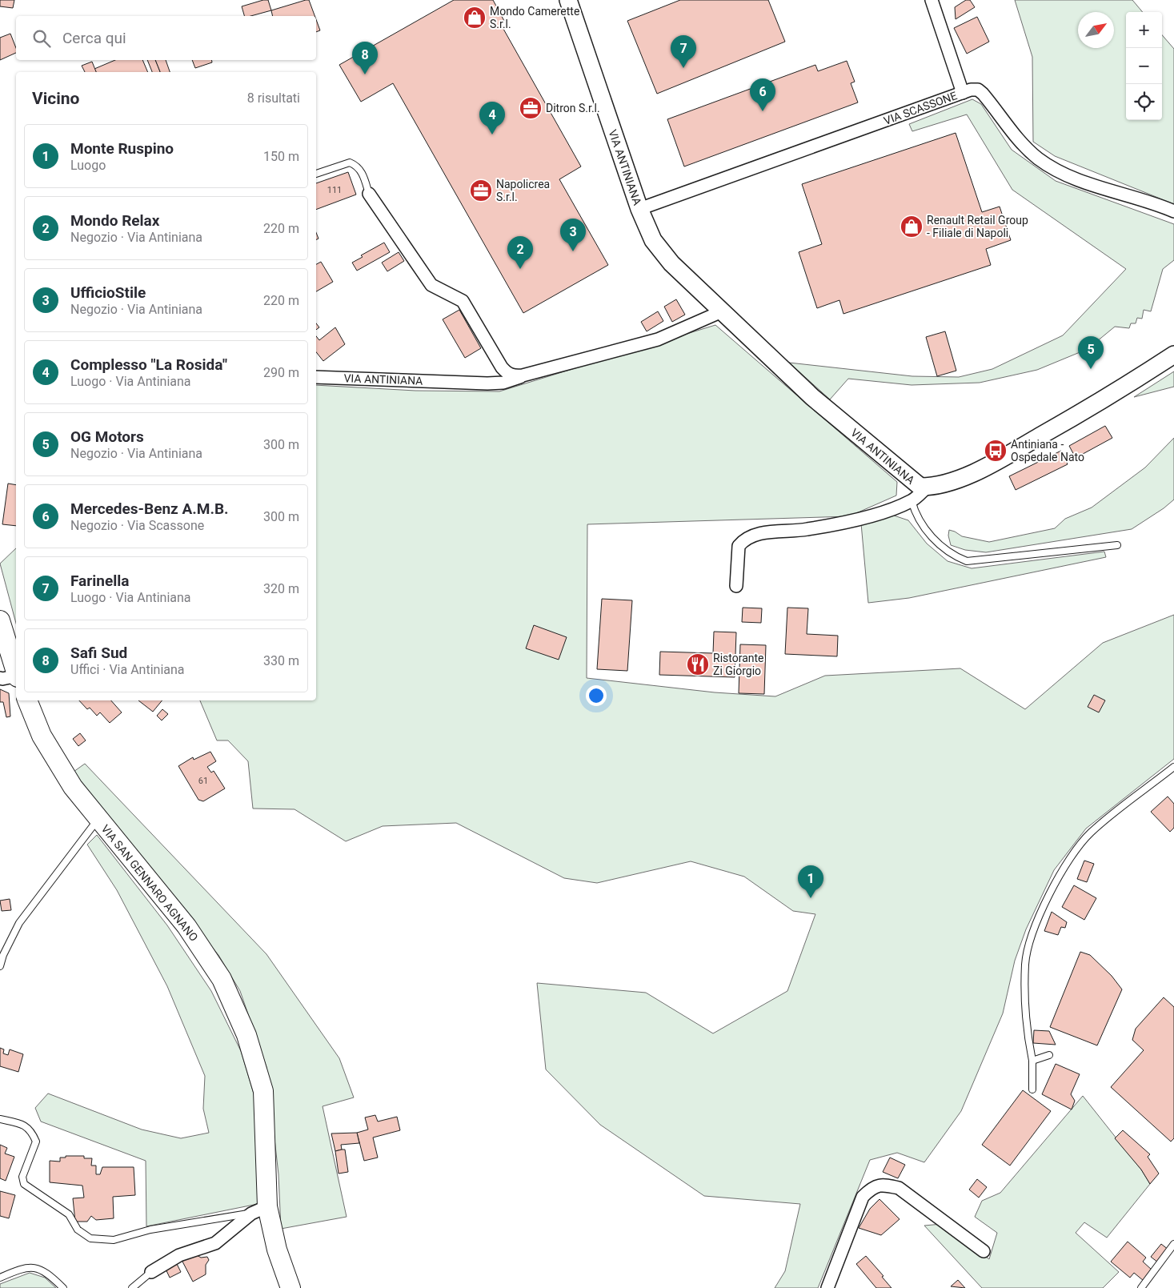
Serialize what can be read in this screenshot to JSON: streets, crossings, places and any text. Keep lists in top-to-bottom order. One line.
{"streets":{"main road":["VIA SAN GENNARO AGNANO"],"street":["VIA SCASSONE","VIA ANTINIANA"]},"crossings":[["VIA SCASSONE","VIA ANTINIANA"]],"places":{"shop":["Mondo Camerette S.r.l.","Renault Retail Group - Filiale di Napoli"],"office":["Ditron S.r.l.","Napolicrea S.r.l."],"bus stop":["Antiniana - Ospedale Nato"],"restaurant":["Ristorante Zi Giorgio"]},"house_numbers":["111","61"],"north":"top right","page":{"map_buttons":["+","−"],"search":"Cerca qui","pins":["7","8","6","4","3","2","5","1"],"heading":["Vicino","8 risultati"],"list":[{"mark":"1","name":"Monte Ruspino","note":"Luogo","value":"150 m"},{"mark":"2","name":"Mondo Relax","note":"Negozio · Via Antiniana","value":"220 m"},{"mark":"3","name":"UfficioStile","note":"Negozio · Via Antiniana","value":"220 m"},{"mark":"4","name":"Complesso \"La Rosida\"","note":"Luogo · Via Antiniana","value":"290 m"},{"mark":"5","name":"OG Motors","note":"Negozio · Via Antiniana","value":"300 m"},{"mark":"6","name":"Mercedes-Benz A.M.B.","note":"Negozio · Via Scassone","value":"300 m"},{"mark":"7","name":"Farinella","note":"Luogo · Via Antiniana","value":"320 m"},{"mark":"8","name":"Safi Sud","note":"Uffici · Via Antiniana","value":"330 m"}]}}
